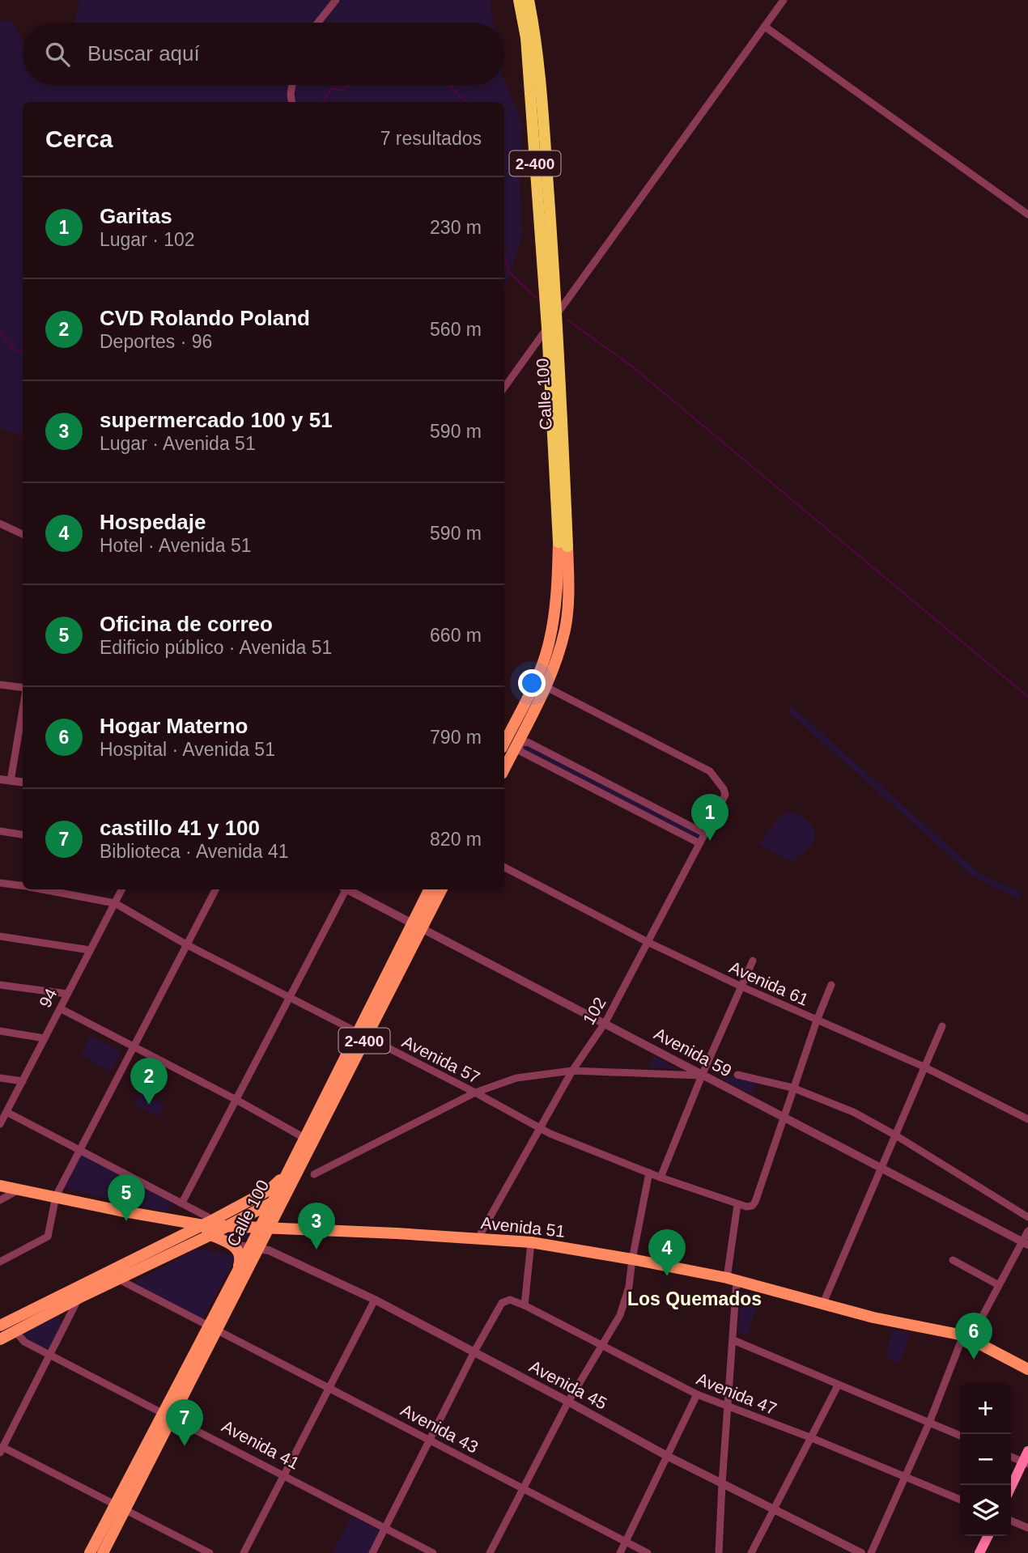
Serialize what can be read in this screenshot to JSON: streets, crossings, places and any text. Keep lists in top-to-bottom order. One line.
{"streets":{"highway":["2-400","Calle 100"],"main road":["Avenida 51"],"street":["Avenida 61","94","102","Avenida 59","Avenida 57","Avenida 45","Avenida 47","Avenida 43","Avenida 41"]},"crossings":[["Calle 100","102"],["Calle 100","Avenida 59"],["Calle 100","Avenida 57"],["Calle 100","Avenida 51"],["Calle 100","Avenida 45"],["Calle 100","Avenida 43"],["Calle 100","Avenida 41"],["Avenida 61","102"],["94","Avenida 57"],["102","Avenida 59"],["102","Avenida 57"],["102","Avenida 51"],["Avenida 59","Avenida 57"],["Avenida 45","Avenida 47"]],"districts":["Los Quemados"],"page":{"search":"Buscar aquí","heading":["Cerca","7 resultados"],"list":[{"mark":"1","name":"Garitas","note":"Lugar · 102","value":"230 m"},{"mark":"2","name":"CVD Rolando Poland","note":"Deportes · 96","value":"560 m"},{"mark":"3","name":"supermercado 100 y 51","note":"Lugar · Avenida 51","value":"590 m"},{"mark":"4","name":"Hospedaje","note":"Hotel · Avenida 51","value":"590 m"},{"mark":"5","name":"Oficina de correo","note":"Edificio público · Avenida 51","value":"660 m"},{"mark":"6","name":"Hogar Materno","note":"Hospital · Avenida 51","value":"790 m"},{"mark":"7","name":"castillo 41 y 100","note":"Biblioteca · Avenida 41","value":"820 m"}],"pins":["1","2","5","3","4","6","7"],"map_buttons":["+","−"]}}
